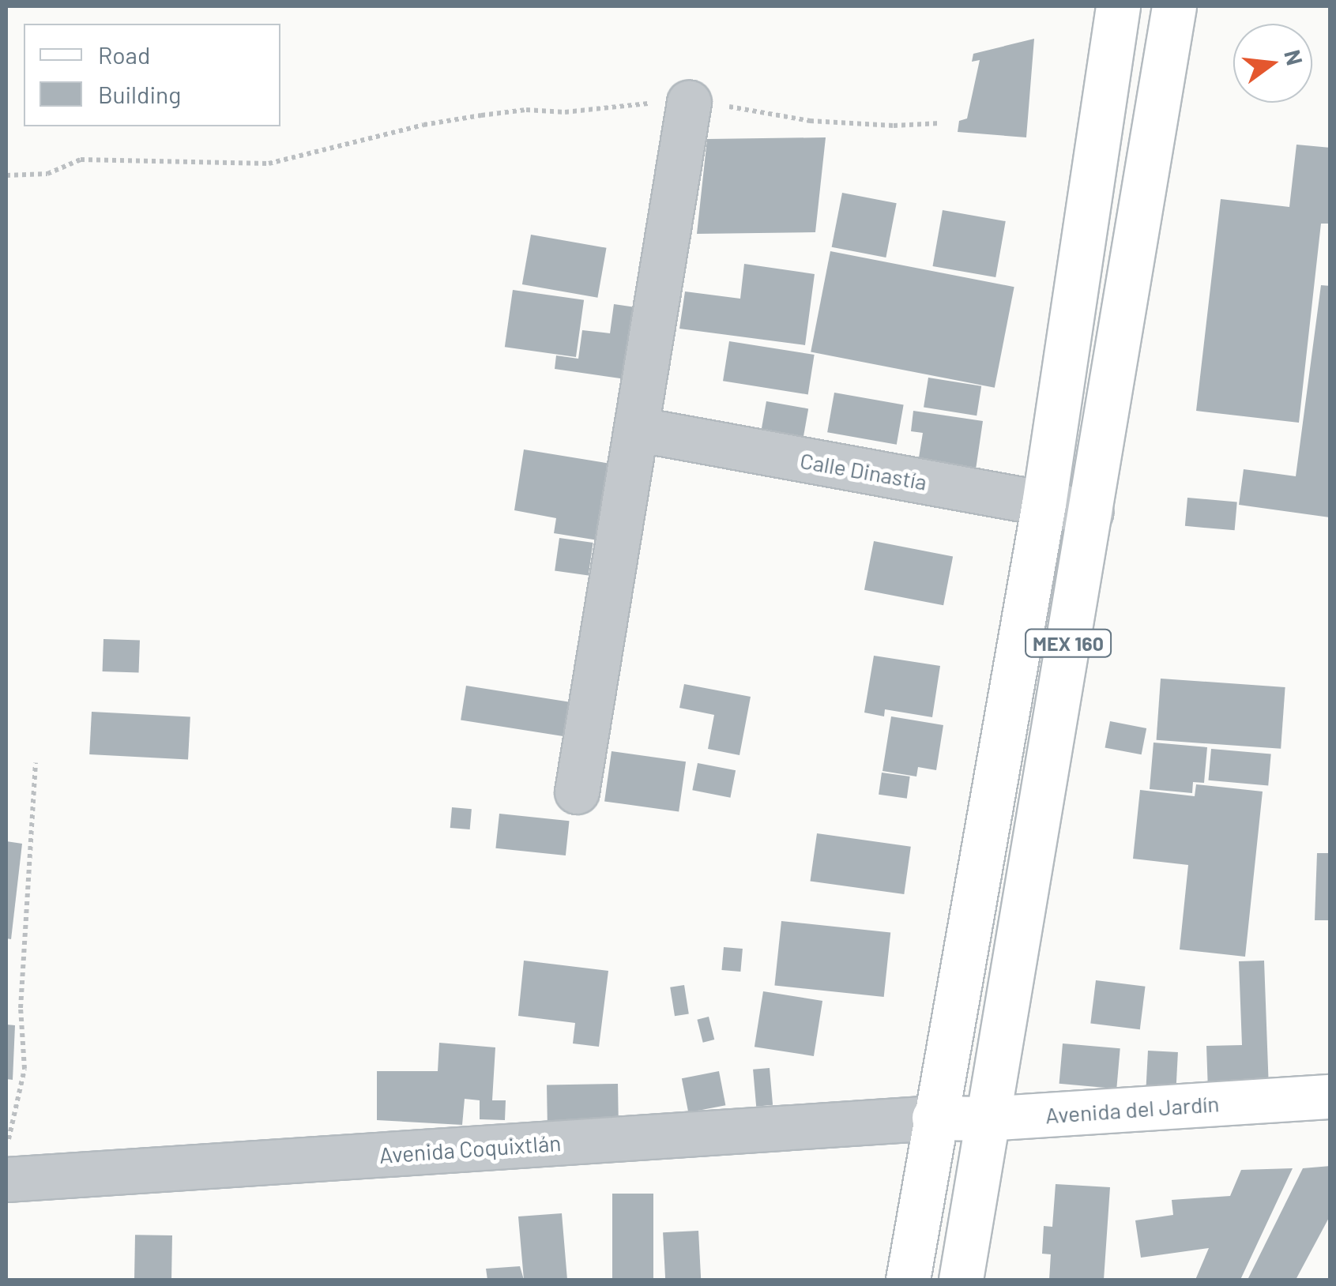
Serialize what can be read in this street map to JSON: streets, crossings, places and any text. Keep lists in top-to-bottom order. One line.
{"streets":{"main road":["MEX 160","Avenida del Jardín"],"street":["Calle Dinastía","Avenida Coquixtlán"]},"crossings":[["Calle Dinastía","MEX 160"],["MEX 160","Avenida del Jardín"],["MEX 160","Avenida Coquixtlán"],["Avenida del Jardín","Avenida Coquixtlán"]],"legend":["Road","Building"],"north":"right"}
